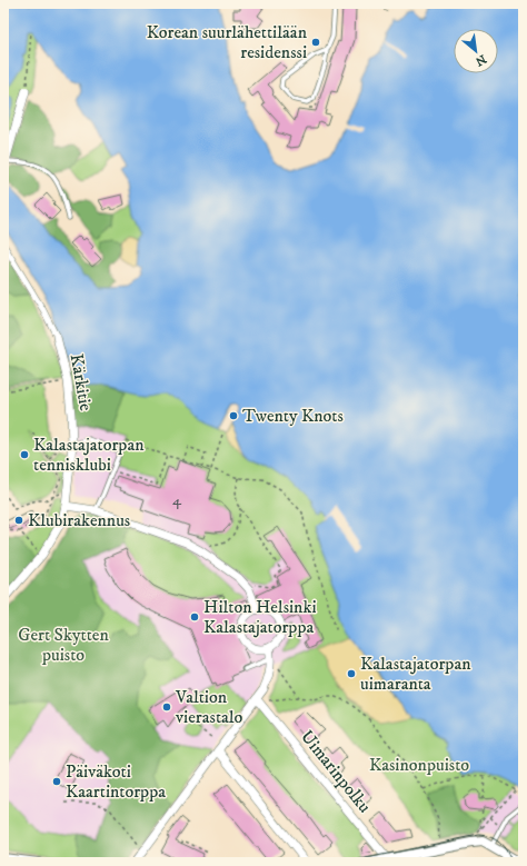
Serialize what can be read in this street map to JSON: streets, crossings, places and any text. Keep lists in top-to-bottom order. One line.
{"streets":{"street":["Kärkitie","Uimarinpolku"]},"parks":["Gert Skytten puisto","Kasinonpuisto"],"places":["Korean suurlähettilään residenssi","Twenty Knots","Kalastajatorpan tennisklubi","Klubirakennus","Hilton Helsinki Kalastajatorppa","Kalastajatorpan uimaranta","Valtion vierastalo","Päiväkoti Kaartintorppa"],"house_numbers":["4"],"north":"bottom right"}
